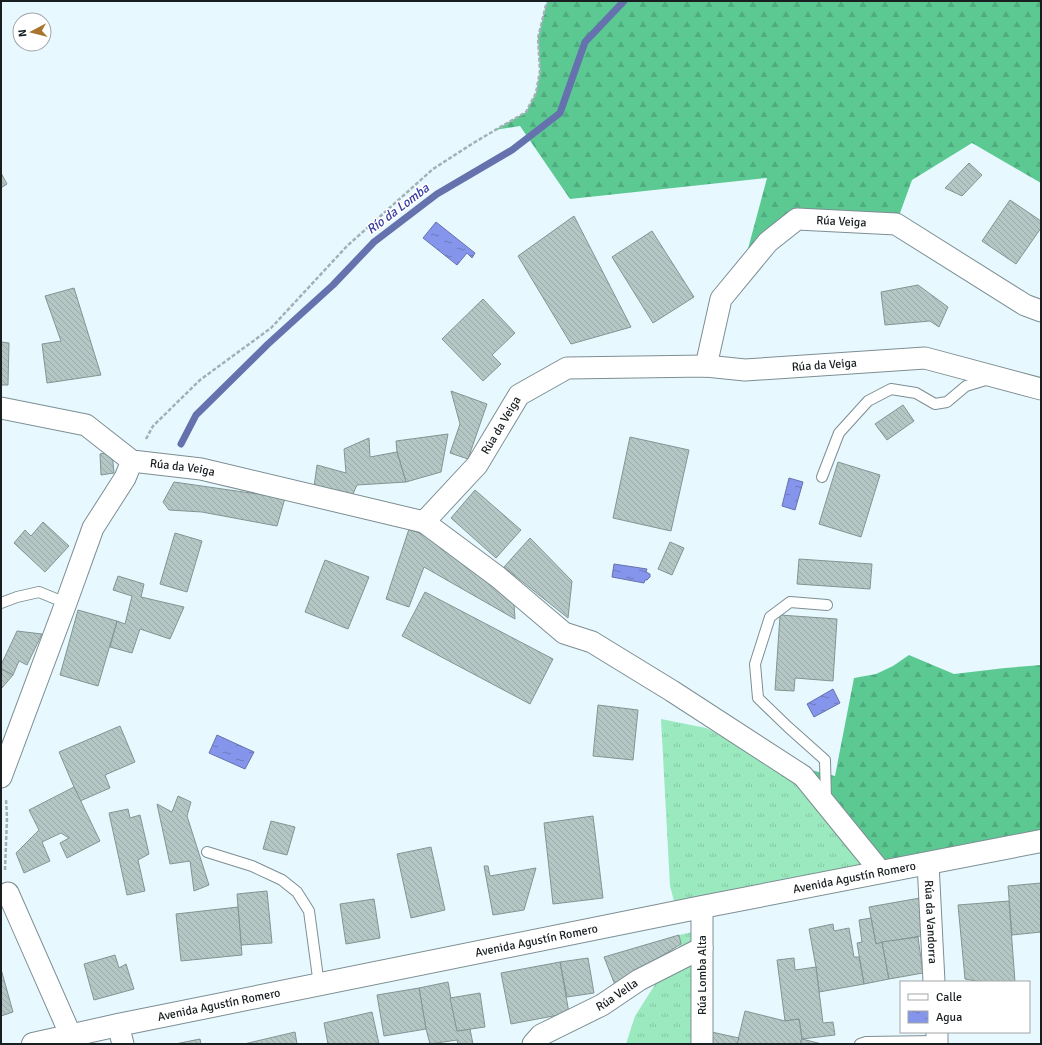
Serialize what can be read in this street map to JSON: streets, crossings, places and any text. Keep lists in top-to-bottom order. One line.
{"streets":{"street":["Rúa Veiga","Rúa da Veiga","Avenida Agustín Romero","Rúa da Vandorra","Rúa Lomba Alta","Rúa Vella"]},"crossings":[["Rúa Veiga","Rúa da Veiga"],["Avenida Agustín Romero","Rúa da Vandorra"],["Avenida Agustín Romero","Rúa Lomba Alta"],["Rúa Lomba Alta","Rúa Vella"]],"water":["Río da Lomba"],"legend":["Calle","Agua"],"north":"left"}
